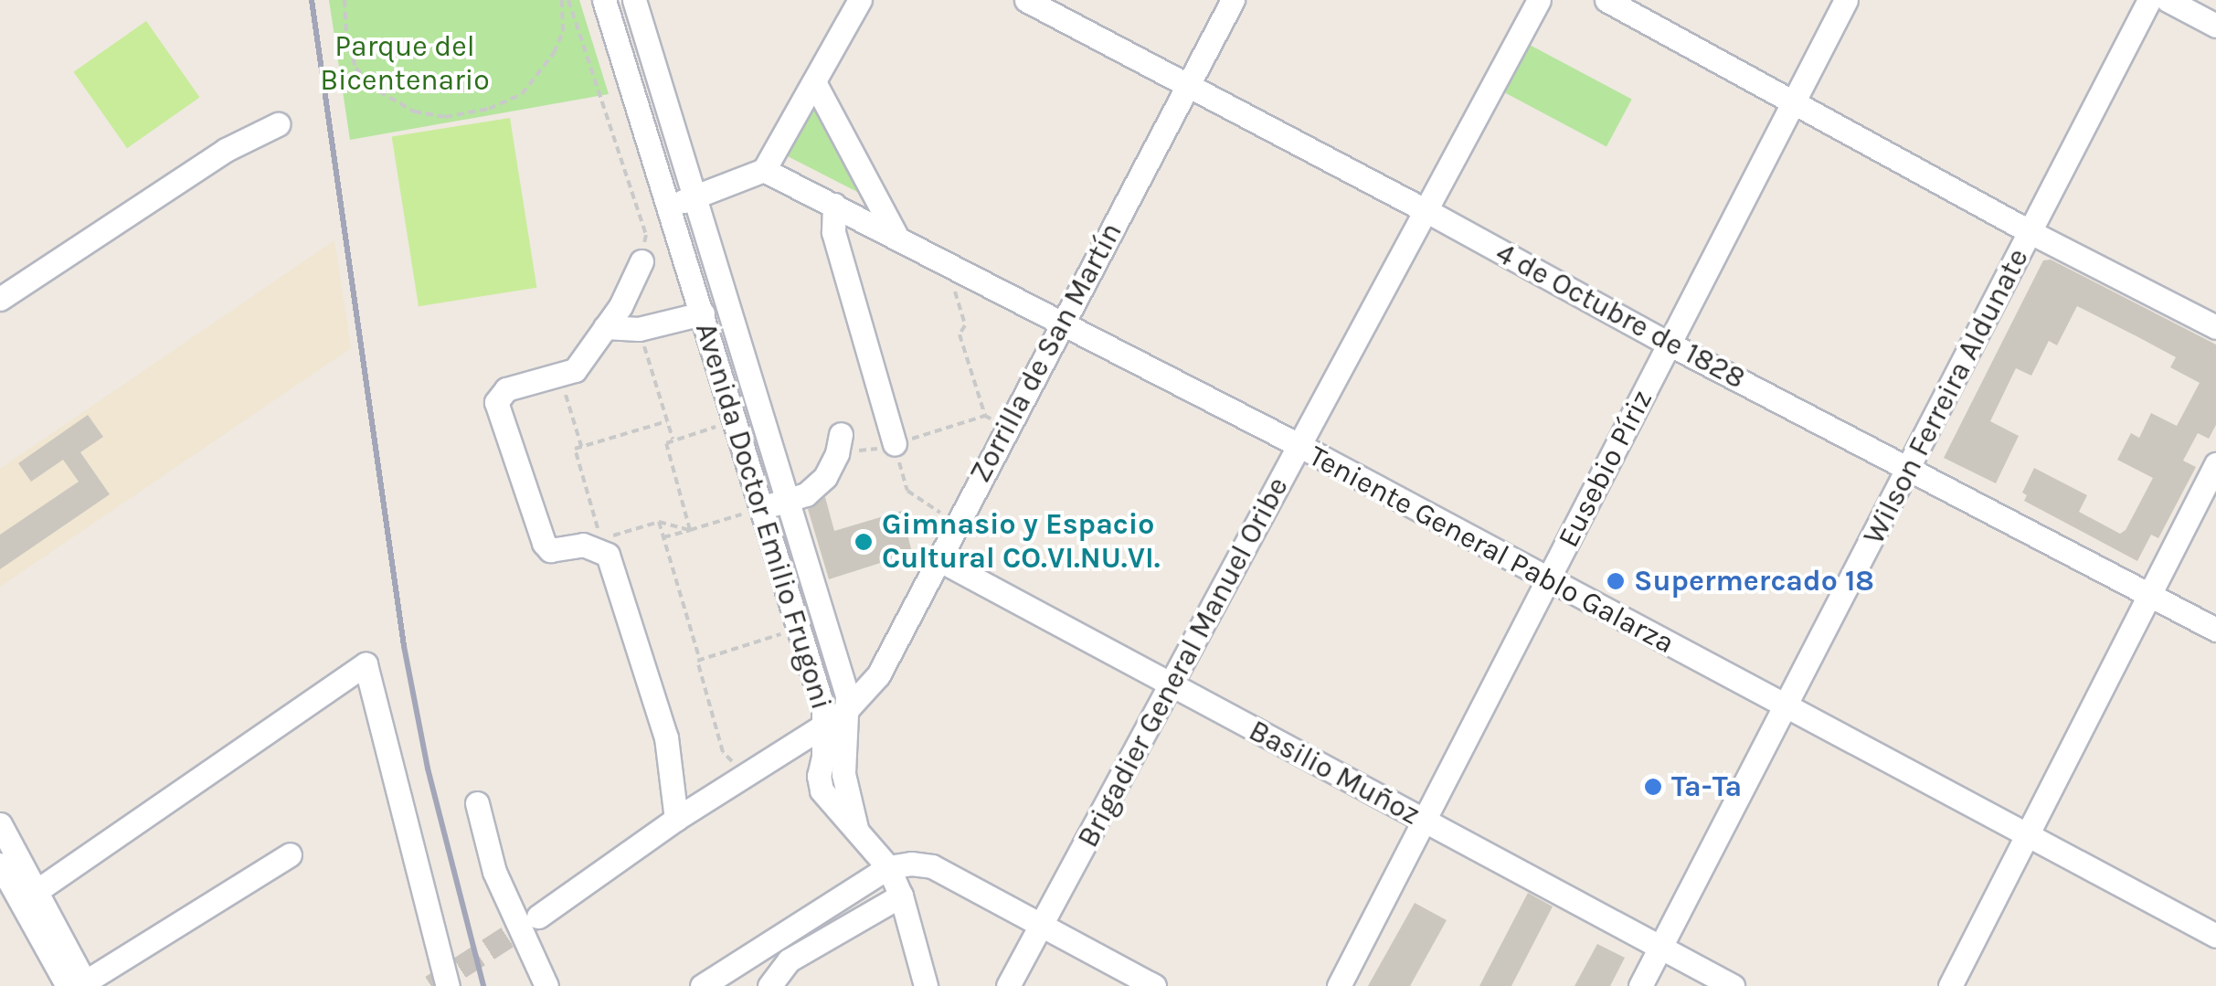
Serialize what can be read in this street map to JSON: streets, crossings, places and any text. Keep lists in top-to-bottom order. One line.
{"streets":{"street":["4 de Octubre de 1828","Zorrilla de San Martín","Wilson Ferreira Aldunate","Eusebio Píriz","Avenida Doctor Emilio Frugoni","Teniente General Pablo Galarza","Brigadier General Manuel Oribe","Basilio Muñoz"]},"crossings":[["4 de Octubre de 1828","Zorrilla de San Martín"],["4 de Octubre de 1828","Wilson Ferreira Aldunate"],["4 de Octubre de 1828","Eusebio Píriz"],["4 de Octubre de 1828","Brigadier General Manuel Oribe"],["Zorrilla de San Martín","Avenida Doctor Emilio Frugoni"],["Zorrilla de San Martín","Teniente General Pablo Galarza"],["Zorrilla de San Martín","Basilio Muñoz"],["Wilson Ferreira Aldunate","Teniente General Pablo Galarza"],["Wilson Ferreira Aldunate","Basilio Muñoz"],["Eusebio Píriz","Teniente General Pablo Galarza"],["Eusebio Píriz","Basilio Muñoz"],["Teniente General Pablo Galarza","Brigadier General Manuel Oribe"],["Brigadier General Manuel Oribe","Basilio Muñoz"]],"parks":["Parque del Bicentenario"],"places":["Gimnasio y Espacio Cultural CO.VI.NU.VI.","Supermercado 18","Ta-Ta"]}
